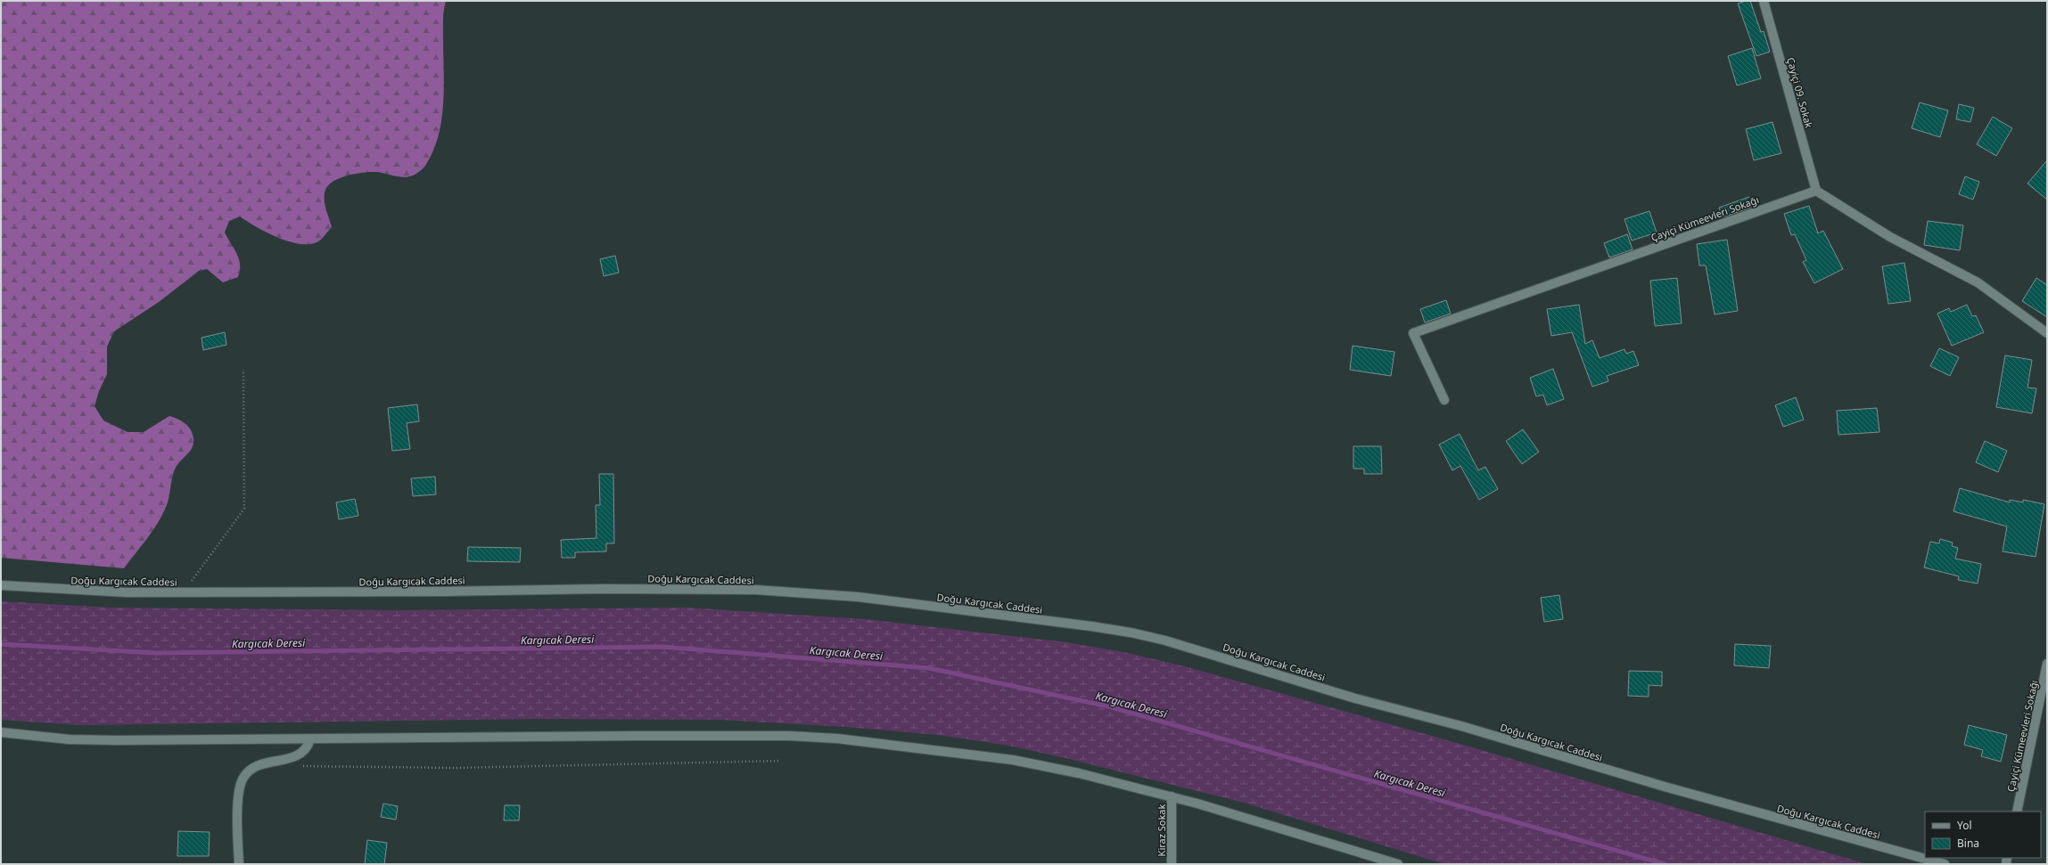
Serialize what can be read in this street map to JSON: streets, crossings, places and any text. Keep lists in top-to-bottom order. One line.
{"streets":{"street":["Çayiçi 09. Sokak","Çayiçi Kümeevleri Sokağı","Doğu Kargıcak Caddesi","Kiraz Sokak"]},"crossings":[["Çayiçi 09. Sokak","Çayiçi Kümeevleri Sokağı"]],"water":["Kargıcak Deresi"],"legend":["Yol","Bina"]}
